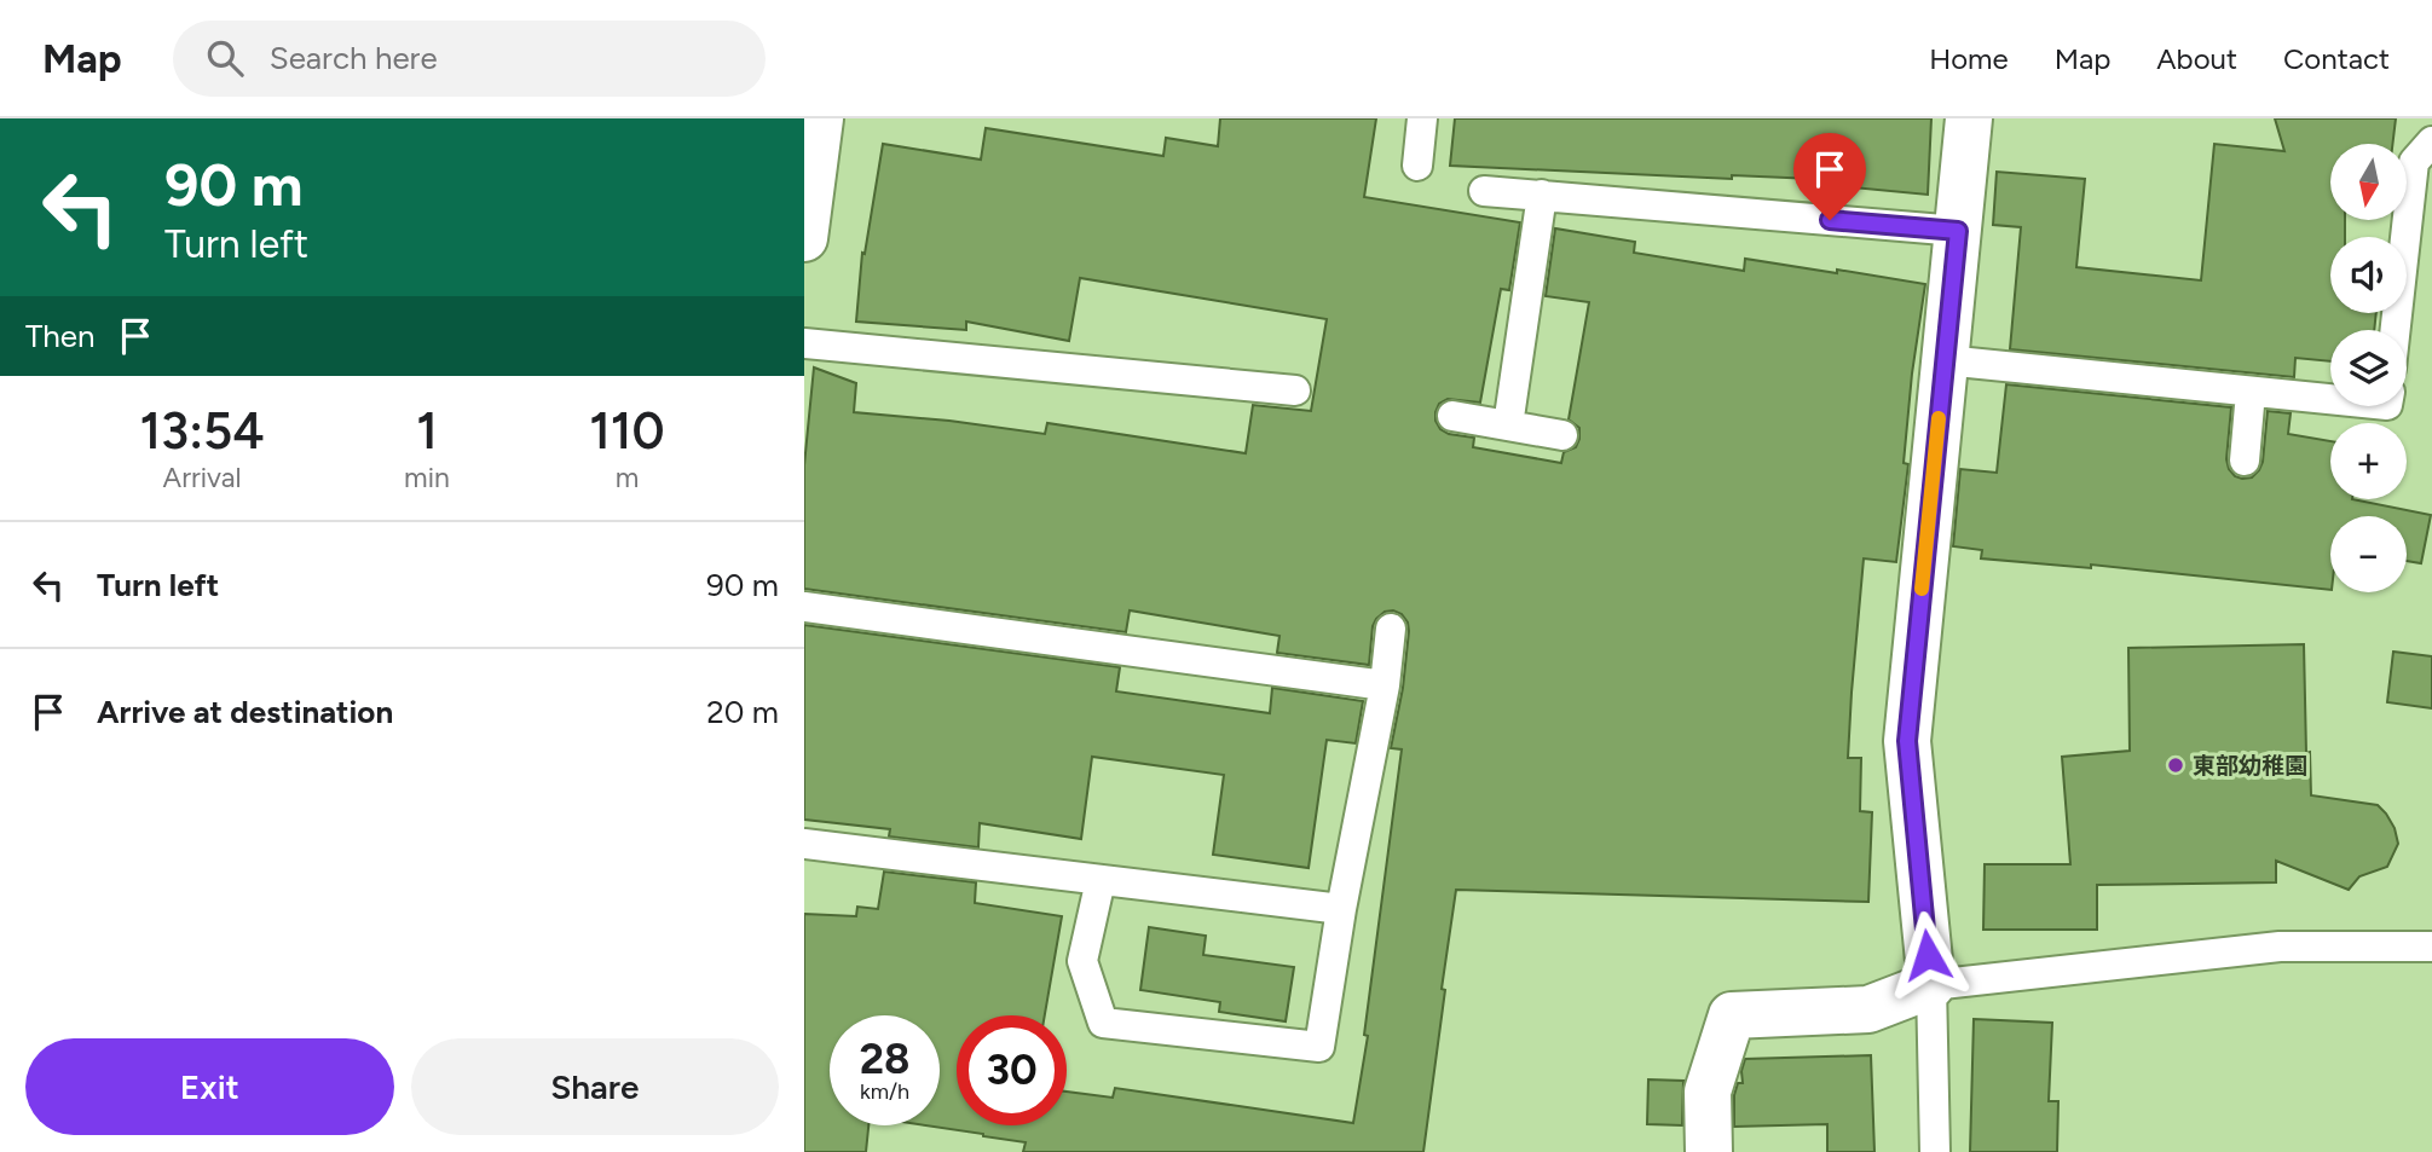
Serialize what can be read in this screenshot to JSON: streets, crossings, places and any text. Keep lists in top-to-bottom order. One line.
{"places":["東部幼稚園"],"north":"bottom","page":{"header":"Map","search":"Search here","nav":["Home","Map","About","Contact"],"turn":["90 m","Turn left"],"map_buttons":["+","−"],"then":"Then","eta":["13:54","Arrival","1","min","110","m"],"list":[{"name":"Turn left","value":"90 m"},{"name":"Arrive at destination","value":"20 m"}],"speed":"28 km/h","limit":"30","buttons":["Exit","Share"]}}
